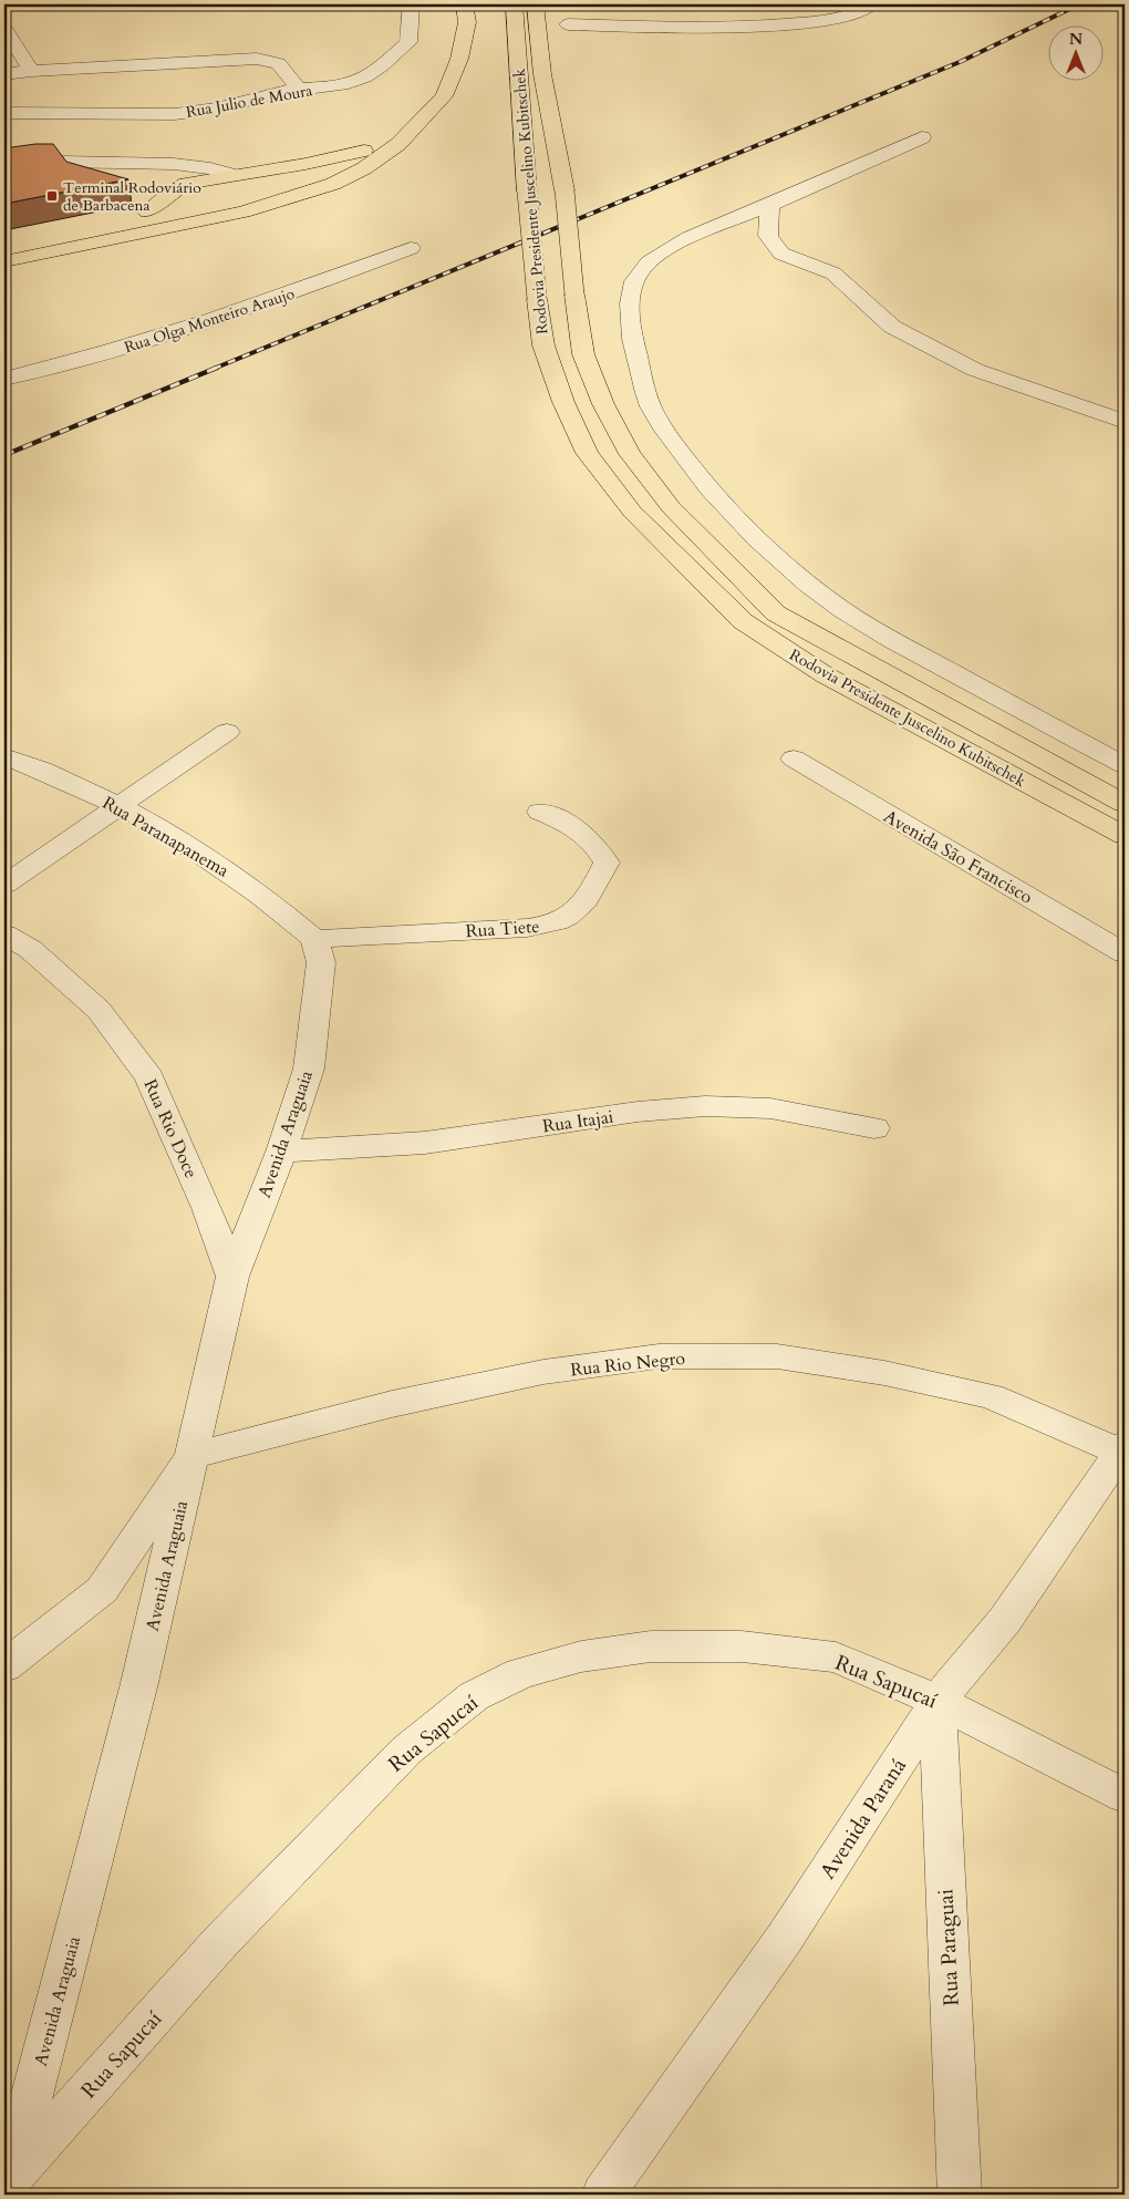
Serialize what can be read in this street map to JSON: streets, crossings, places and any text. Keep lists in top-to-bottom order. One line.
{"streets":{"main road":["Rodovia Presidente Juscelino Kubitschek"],"street":["Rua Julio de Moura","Rua Olga Monteiro Araujo","Rua Paranapanema","Avenida São Francisco","Rua Tiete","Rua Itajai","Rua Rio Doce","Avenida Araguaia","Rua Rio Negro","Rua Sapucaí","Avenida Paraná","Rua Paraguai"]},"crossings":[["Rua Paranapanema","Rua Tiete"],["Rua Paranapanema","Avenida Araguaia"],["Rua Tiete","Avenida Araguaia"],["Rua Itajai","Avenida Araguaia"],["Rua Rio Doce","Avenida Araguaia"],["Avenida Araguaia","Rua Rio Negro"],["Avenida Araguaia","Rua Sapucaí"],["Rua Rio Negro","Avenida Paraná"],["Rua Sapucaí","Avenida Paraná"],["Rua Sapucaí","Rua Paraguai"],["Avenida Paraná","Rua Paraguai"]],"places":{"transit":["Terminal Rodoviário de Barbacena"]},"north":"top"}
